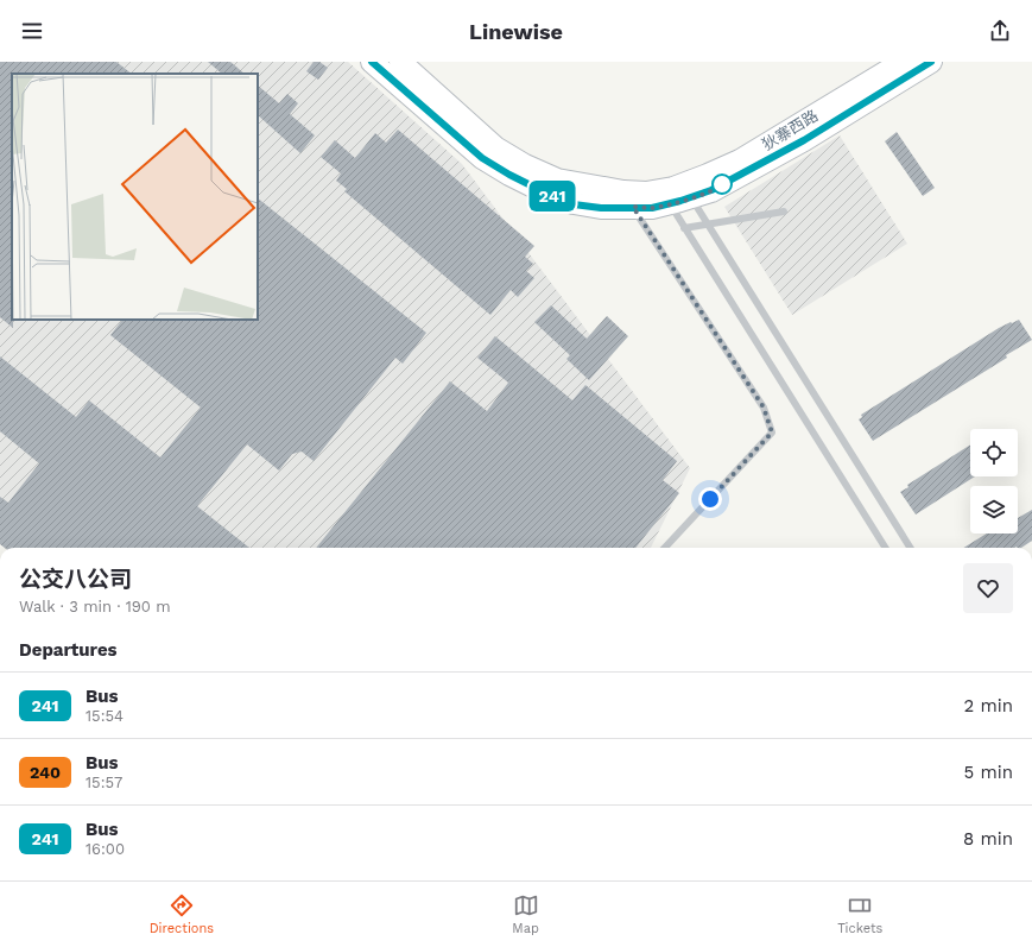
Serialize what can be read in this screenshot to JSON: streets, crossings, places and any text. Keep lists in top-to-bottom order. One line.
{"streets":{"main road":["狄寨西路"]},"lines":["bus line 241"],"page":{"header":"Linewise","on_map":"241","heading":[["公交八公司","Walk · 3 min · 190 m"],"Departures"],"list":[{"mark":"241","name":"Bus","note":"15:54","value":"2 min"},{"mark":"240","name":"Bus","note":"15:57","value":"5 min"},{"mark":"241","name":"Bus","note":"16:00","value":"8 min"}],"tabs":["Directions","Map","Tickets"]}}
